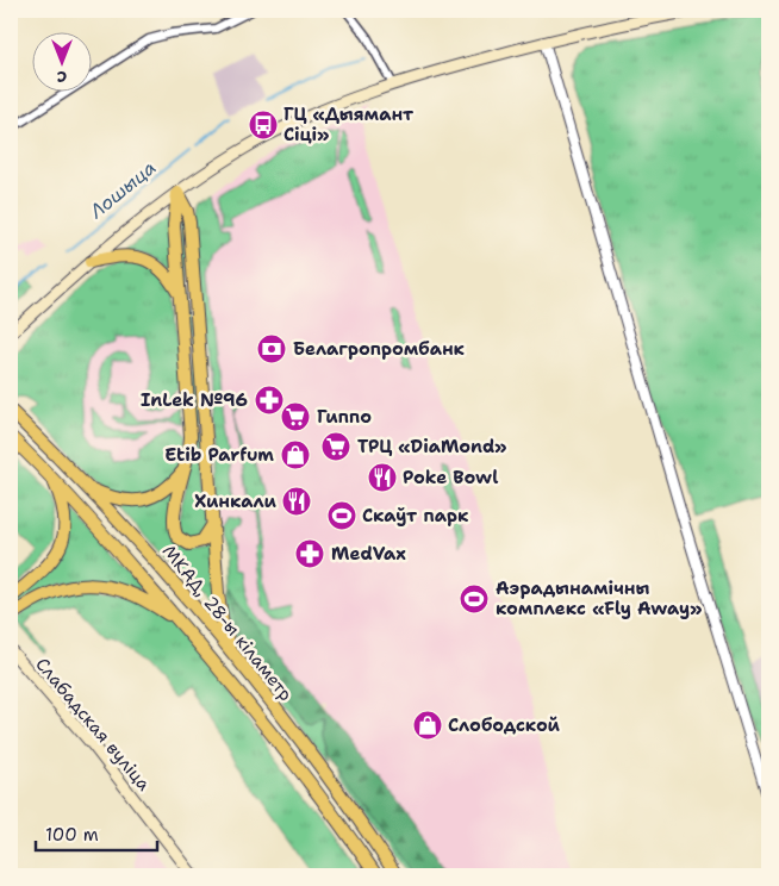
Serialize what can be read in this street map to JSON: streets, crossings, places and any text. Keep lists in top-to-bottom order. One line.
{"streets":{"highway":["МКАД, 28-ы кіламетр"],"main road":["Слабадская вуліца"]},"water":["Лошыца"],"places":{"bus stop":["ГЦ «Дыямант Сіці»"],"bank":["Белагропромбанк"],"pharmacy":["InLek №96","MedVax"],"supermarket":["Гиппо","ТРЦ «DiaMond»"],"shop":["Etib Parfum","Слободской"],"restaurant":["Poke Bowl","Хинкали"],"sports":["Скаўт парк","Аэрадынамічны комплекс «Fly Away»"]},"scale_bar":"100 m","north":"bottom"}
